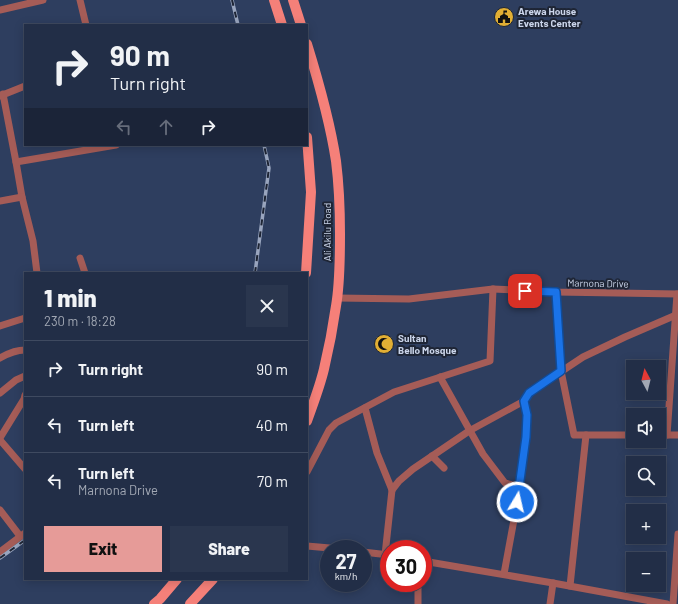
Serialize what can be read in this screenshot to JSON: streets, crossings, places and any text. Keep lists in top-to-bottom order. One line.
{"streets":{"main road":["Ali Akilu Road"],"street":["Marnona Drive"]},"crossings":[["Ali Akilu Road","Marnona Drive"]],"places":{"public building":["Arewa House Events Center"],"mosque":["Sultan Bello Mosque"]},"north":"top","page":{"turn":["90 m","Turn right"],"heading":["1 min","230 m · 18:28"],"list":[{"name":"Turn right","value":"90 m"},{"name":"Turn left","value":"40 m"},{"name":"Turn left","note":"Marnona Drive","value":"70 m"}],"map_buttons":["+","−"],"buttons":["Exit","Share"],"speed":"27 km/h","limit":"30"}}
